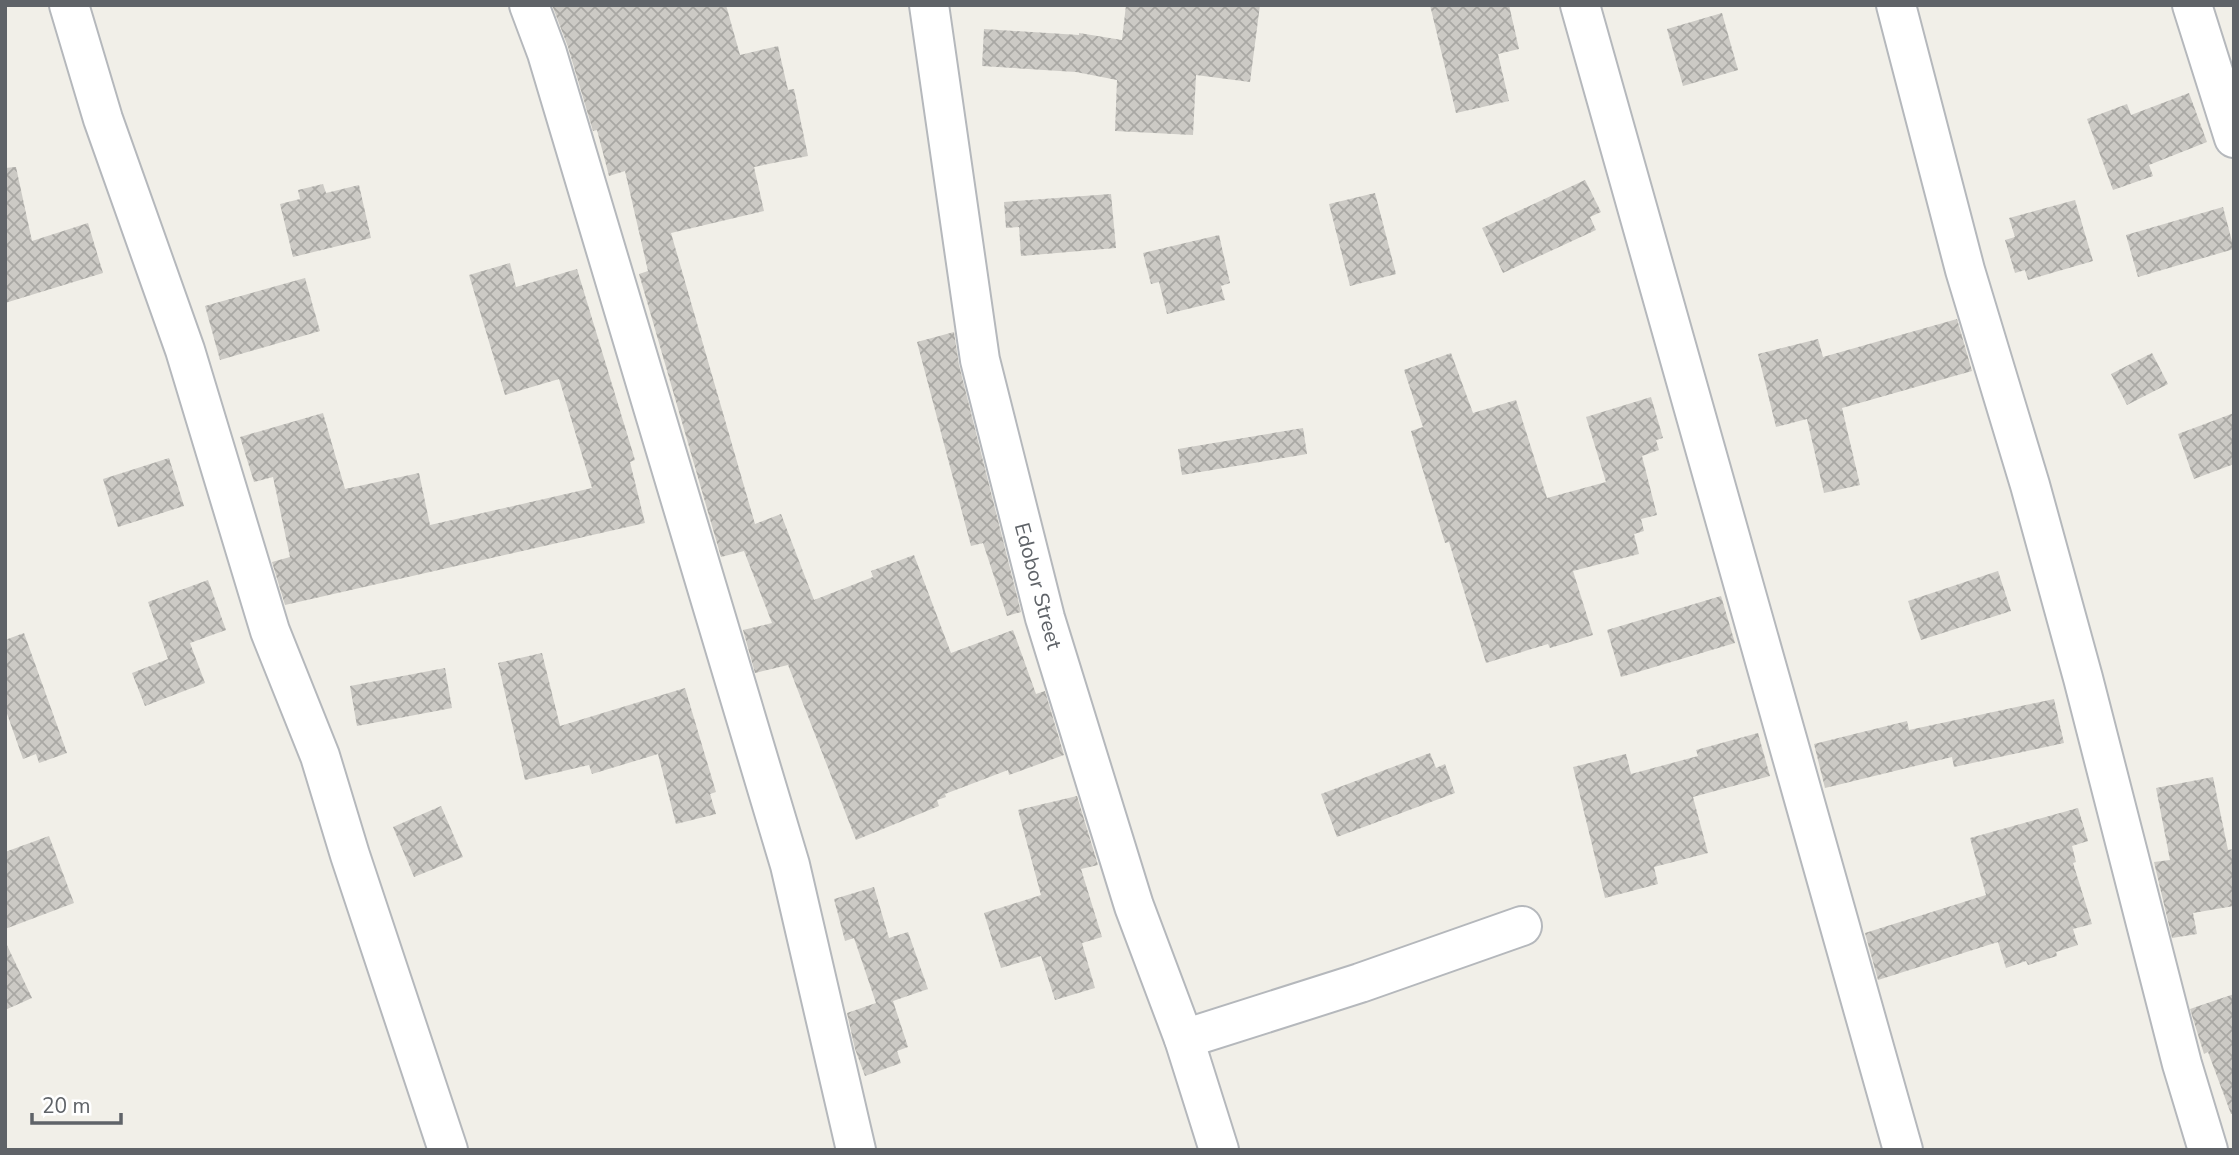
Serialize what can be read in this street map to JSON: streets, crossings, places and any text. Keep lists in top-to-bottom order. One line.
{"streets":{"street":["Edobor Street"]},"scale_bar":"20 m"}
